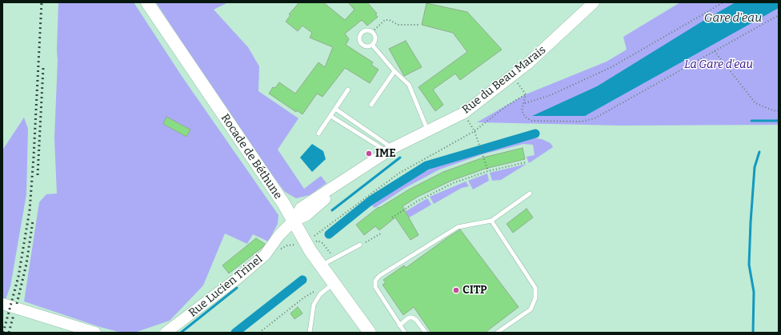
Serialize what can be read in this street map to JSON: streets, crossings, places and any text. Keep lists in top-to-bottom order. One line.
{"streets":{"main road":["Rocade de Béthune"],"street":["Rue du Beau Marais","Rue Lucien Trinel"]},"crossings":[["Rue du Beau Marais","Rocade de Béthune"],["Rue du Beau Marais","Rue Lucien Trinel"],["Rocade de Béthune","Rue Lucien Trinel"]],"water":["Gare d'eau"],"parks":["La Gare d'eau"],"places":["IME","CITP"]}
